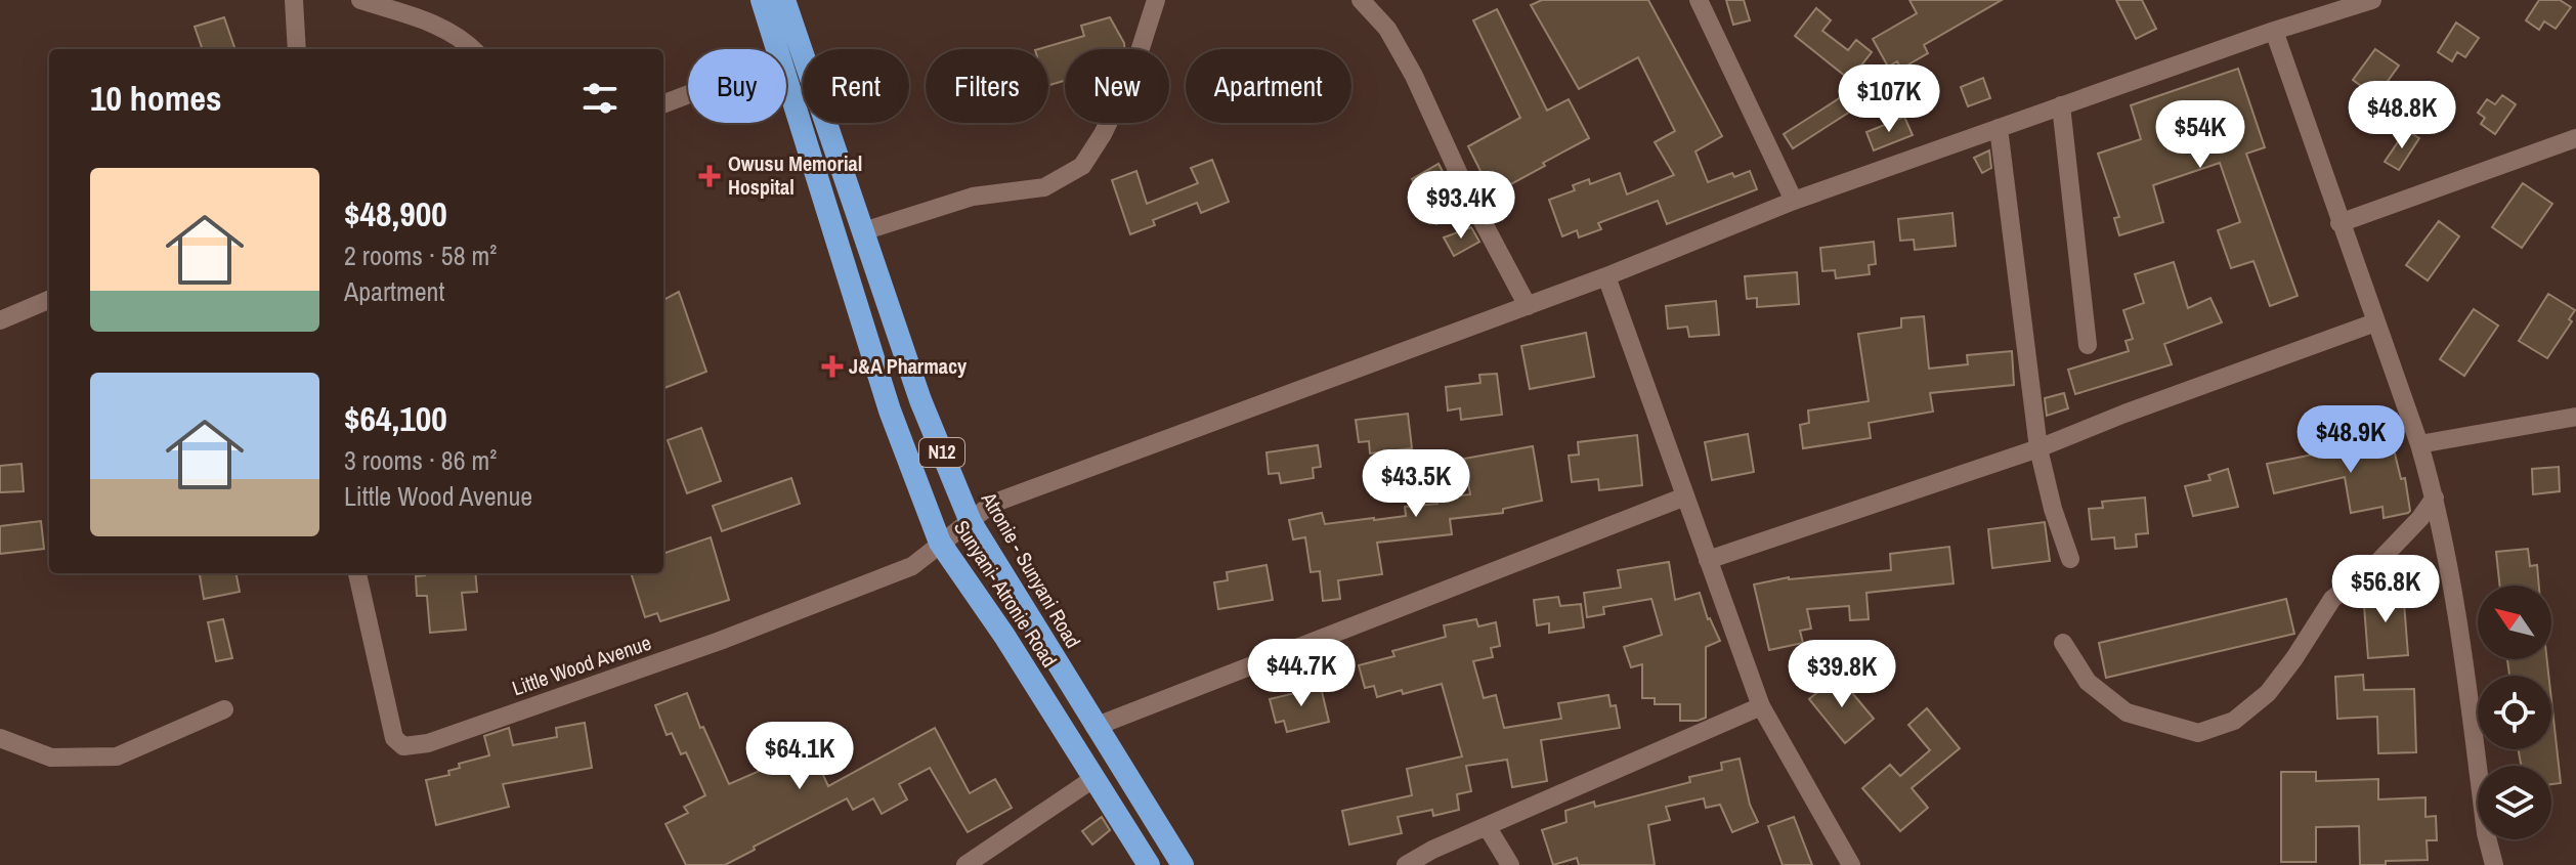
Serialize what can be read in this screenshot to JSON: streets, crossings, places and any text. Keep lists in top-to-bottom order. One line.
{"streets":{"highway":["N12","Atronie - Sunyani Road","Sunyani- Atronie Road"],"street":["Little Wood Avenue"]},"crossings":[["Sunyani- Atronie Road","Little Wood Avenue"]],"places":{"health":["Owusu Memorial Hospital","J&A Pharmacy"]},"north":"top left","page":{"chip":["Buy","Rent","Filters","New","Apartment"],"heading":"10 homes","price":["$107K","$48.8K","$54K","$93.4K","$48.9K","$43.5K","$56.8K","$44.7K","$39.8K","$64.1K"],"list":[{"name":"$48,900","note":"2 rooms · 58 m² · Apartment"},{"name":"$64,100","note":"3 rooms · 86 m² · Little Wood Avenue"}]}}
